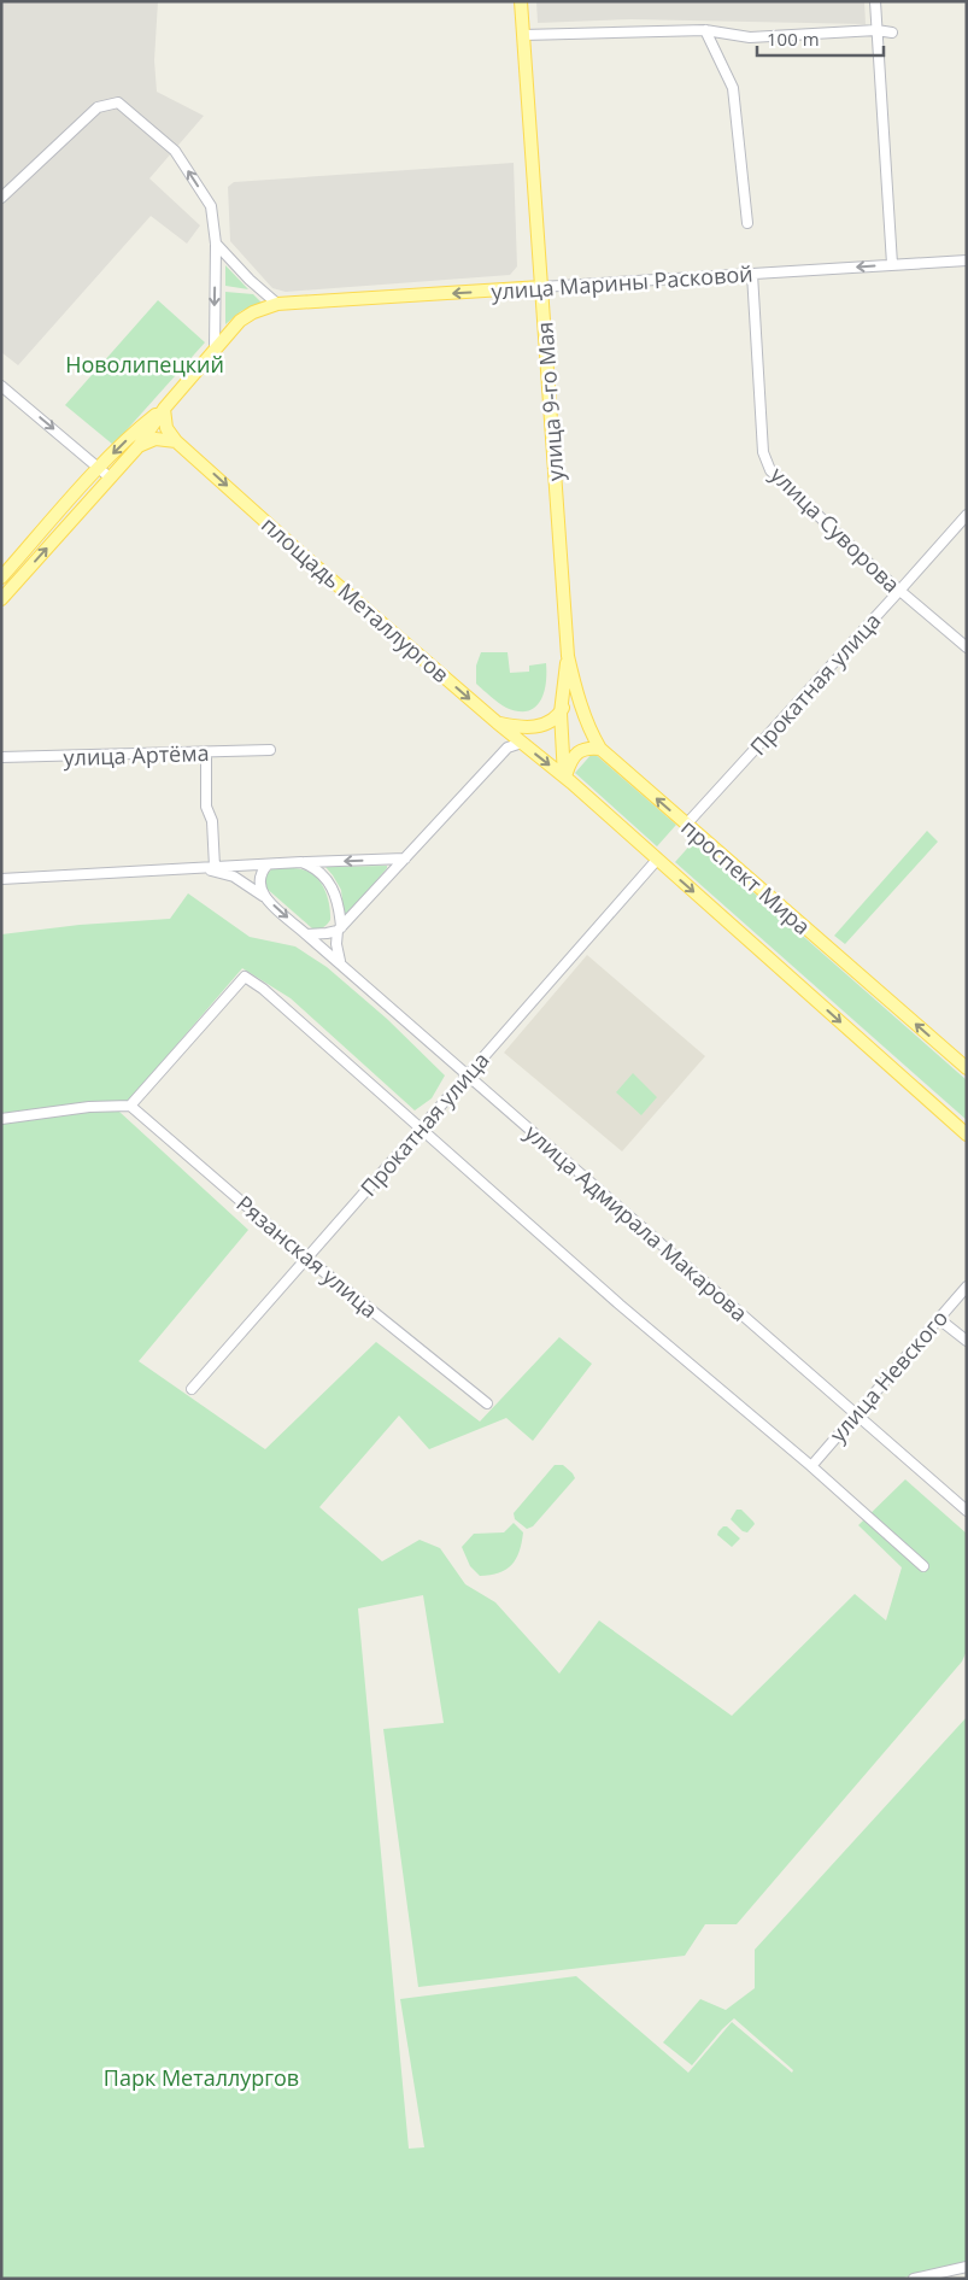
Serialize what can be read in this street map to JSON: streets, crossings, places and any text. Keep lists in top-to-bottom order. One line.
{"streets":{"main road":["улица Марины Расковой","улица 9-го Мая","площадь Металлургов","проспект Мира"],"street":["улица Суворова","Прокатная улица","улица Артёма","улица Адмирала Макарова","Рязанская улица","улица Невского"]},"crossings":[["улица Марины Расковой","улица 9-го Мая"],["улица Марины Расковой","улица Суворова"],["улица 9-го Мая","проспект Мира"],["улица Суворова","Прокатная улица"],["Прокатная улица","проспект Мира"],["Прокатная улица","улица Адмирала Макарова"],["Прокатная улица","Рязанская улица"],["улица Адмирала Макарова","улица Невского"]],"one_way":["улица Марины Расковой","площадь Металлургов"],"parks":["Новолипецкий","Парк Металлургов"],"scale_bar":"100 m"}
